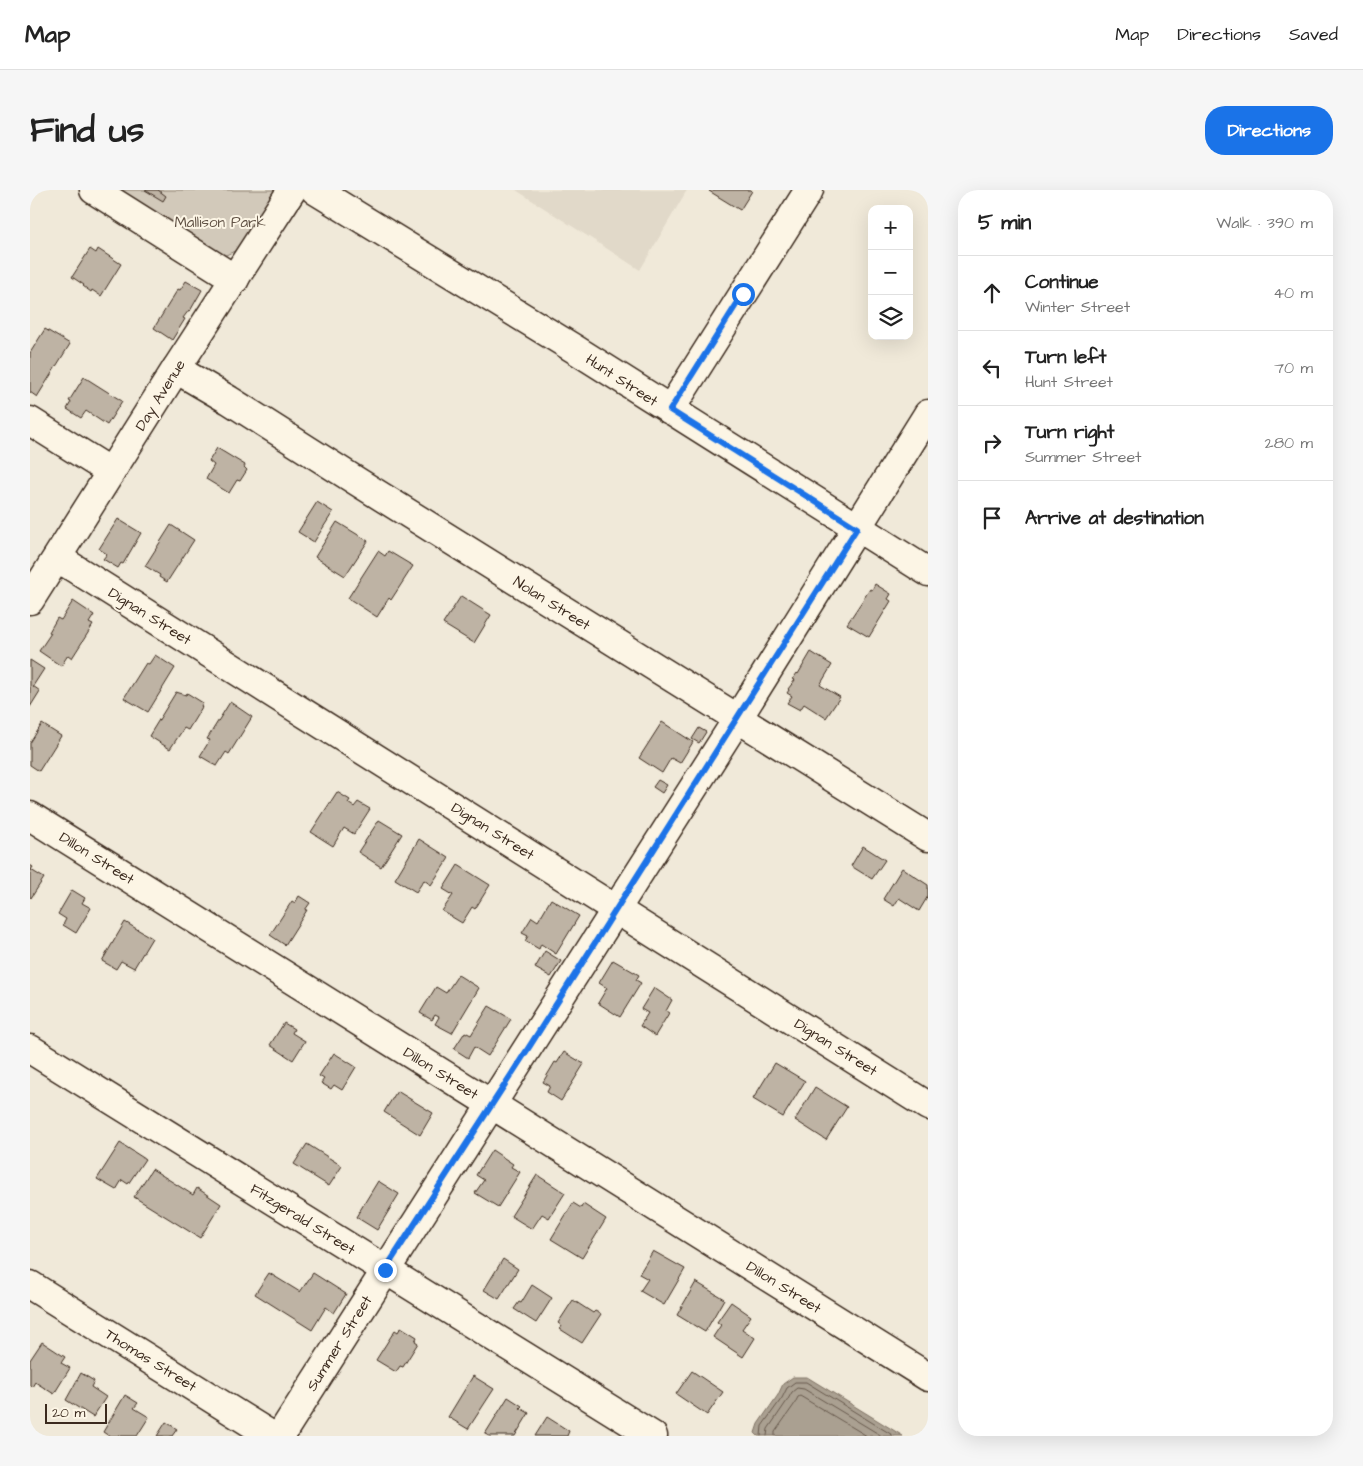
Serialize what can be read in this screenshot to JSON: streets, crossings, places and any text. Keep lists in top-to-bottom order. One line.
{"streets":{"street":["Hunt Street","Day Avenue","Nolan Street","Dignan Street","Dillon Street","Fitzgerald Street","Summer Street","Thomas Street"]},"crossings":[["Hunt Street","Summer Street"],["Day Avenue","Nolan Street"],["Day Avenue","Dignan Street"],["Nolan Street","Summer Street"],["Dignan Street","Summer Street"],["Dillon Street","Summer Street"],["Fitzgerald Street","Summer Street"]],"parks":["Mallison Park"],"scale_bar":"20 m","page":{"header":"Map","nav":["Map","Directions","Saved"],"title":"Find us","buttons":"Directions","heading":["5 min","Walk · 390 m"],"map_buttons":["+","−"],"list":[["Continue","Winter Street","40 m"],["Turn left","Hunt Street","70 m"],["Turn right","Summer Street","280 m"],"Arrive at destination"],"scale":"20 m"}}
